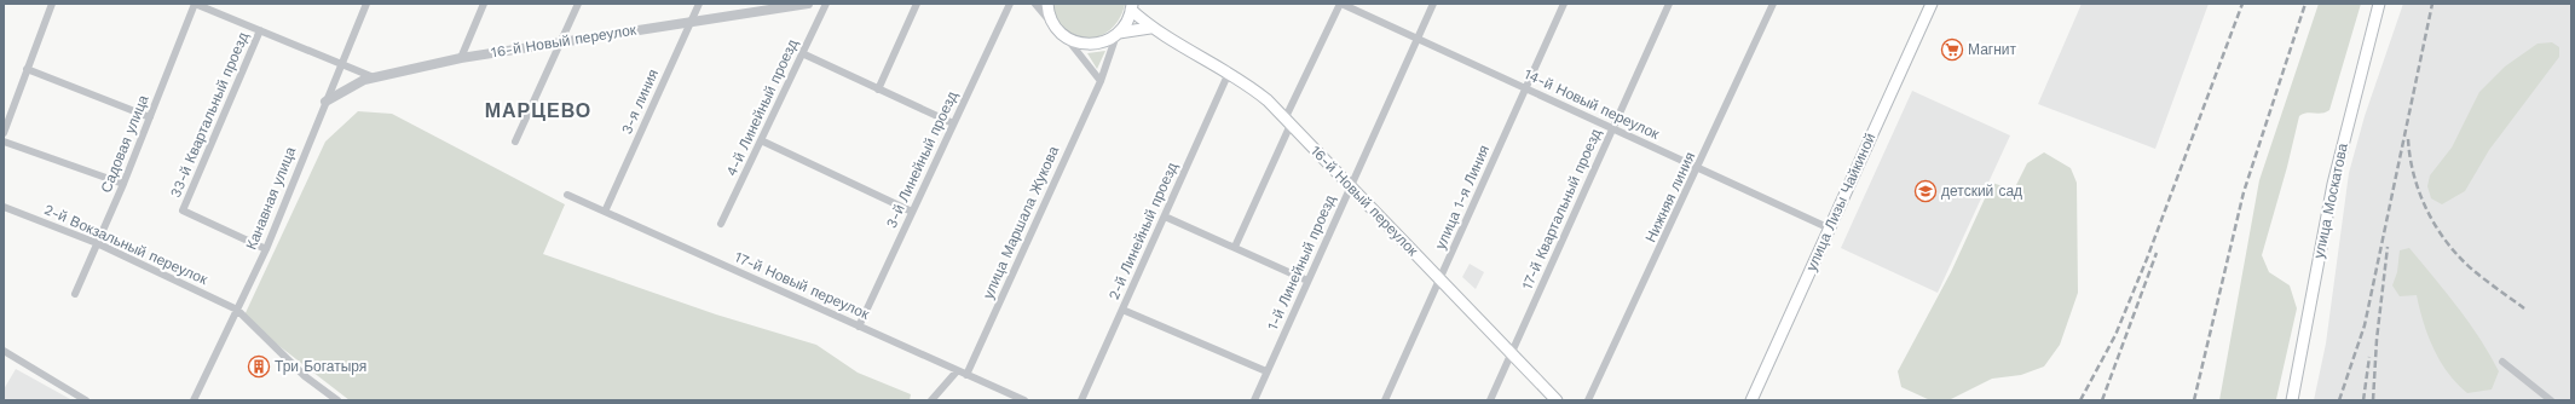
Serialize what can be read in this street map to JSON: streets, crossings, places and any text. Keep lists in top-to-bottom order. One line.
{"streets":{"main road":["16-й Новый переулок","улица Москатова","улица Лизы Чайкиной"],"street":["3-я линия","14-й Новый переулок","4-й Линейный проезд","33-й Квартальный проезд","Садовая улица","3-й Линейный проезд","улица 1-я Линия","Нижняя линия","Канавная улица","17-й Квартальный проезд","улица Маршала Жукова","2-й Линейный проезд","2-й Вокзальный переулок","1-й Линейный проезд","17-й Новый переулок"]},"crossings":[["16-й Новый переулок","3-я линия"],["16-й Новый переулок","улица 1-я Линия"],["16-й Новый переулок","Канавная улица"],["16-й Новый переулок","17-й Квартальный проезд"],["16-й Новый переулок","2-й Линейный проезд"],["16-й Новый переулок","1-й Линейный проезд"],["3-я линия","17-й Новый переулок"],["14-й Новый переулок","улица 1-я Линия"],["14-й Новый переулок","Нижняя линия"],["14-й Новый переулок","улица Лизы Чайкиной"],["14-й Новый переулок","17-й Квартальный проезд"],["14-й Новый переулок","1-й Линейный проезд"],["33-й Квартальный проезд","Канавная улица"],["Садовая улица","2-й Вокзальный переулок"],["3-й Линейный проезд","17-й Новый переулок"],["Канавная улица","2-й Вокзальный переулок"],["улица Маршала Жукова","17-й Новый переулок"]],"districts":["МАРЦЕВО"],"places":{"supermarket":["Магнит"],"school or university":["детский сад"],"building":["Три Богатыря"]}}
